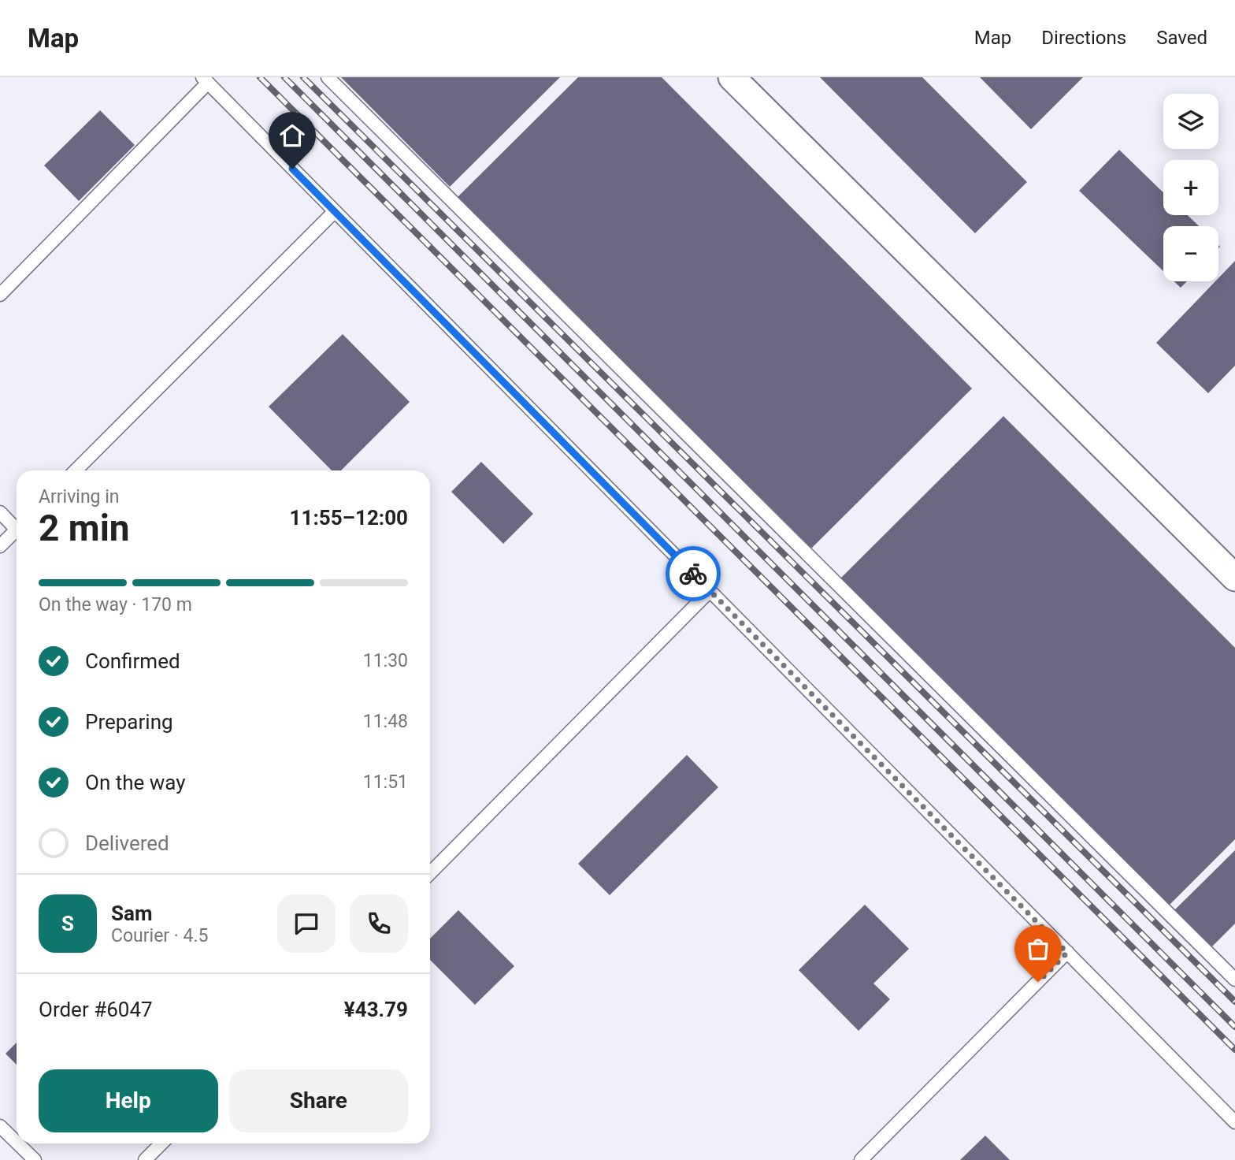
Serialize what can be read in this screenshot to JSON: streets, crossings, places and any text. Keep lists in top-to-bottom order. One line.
{"page":{"header":"Map","nav":["Map","Directions","Saved"],"map_buttons":["+","−"],"heading":["2 min","Arriving in","11:55–12:00"],"panel":["Sam","Courier · 4.5","Order #6047","¥43.79"],"bar":"On the way · 170 m","list":[["Confirmed","11:30"],["Preparing","11:48"],["On the way","11:51"],"Delivered"],"round":"S","buttons":["Help","Share"]}}
